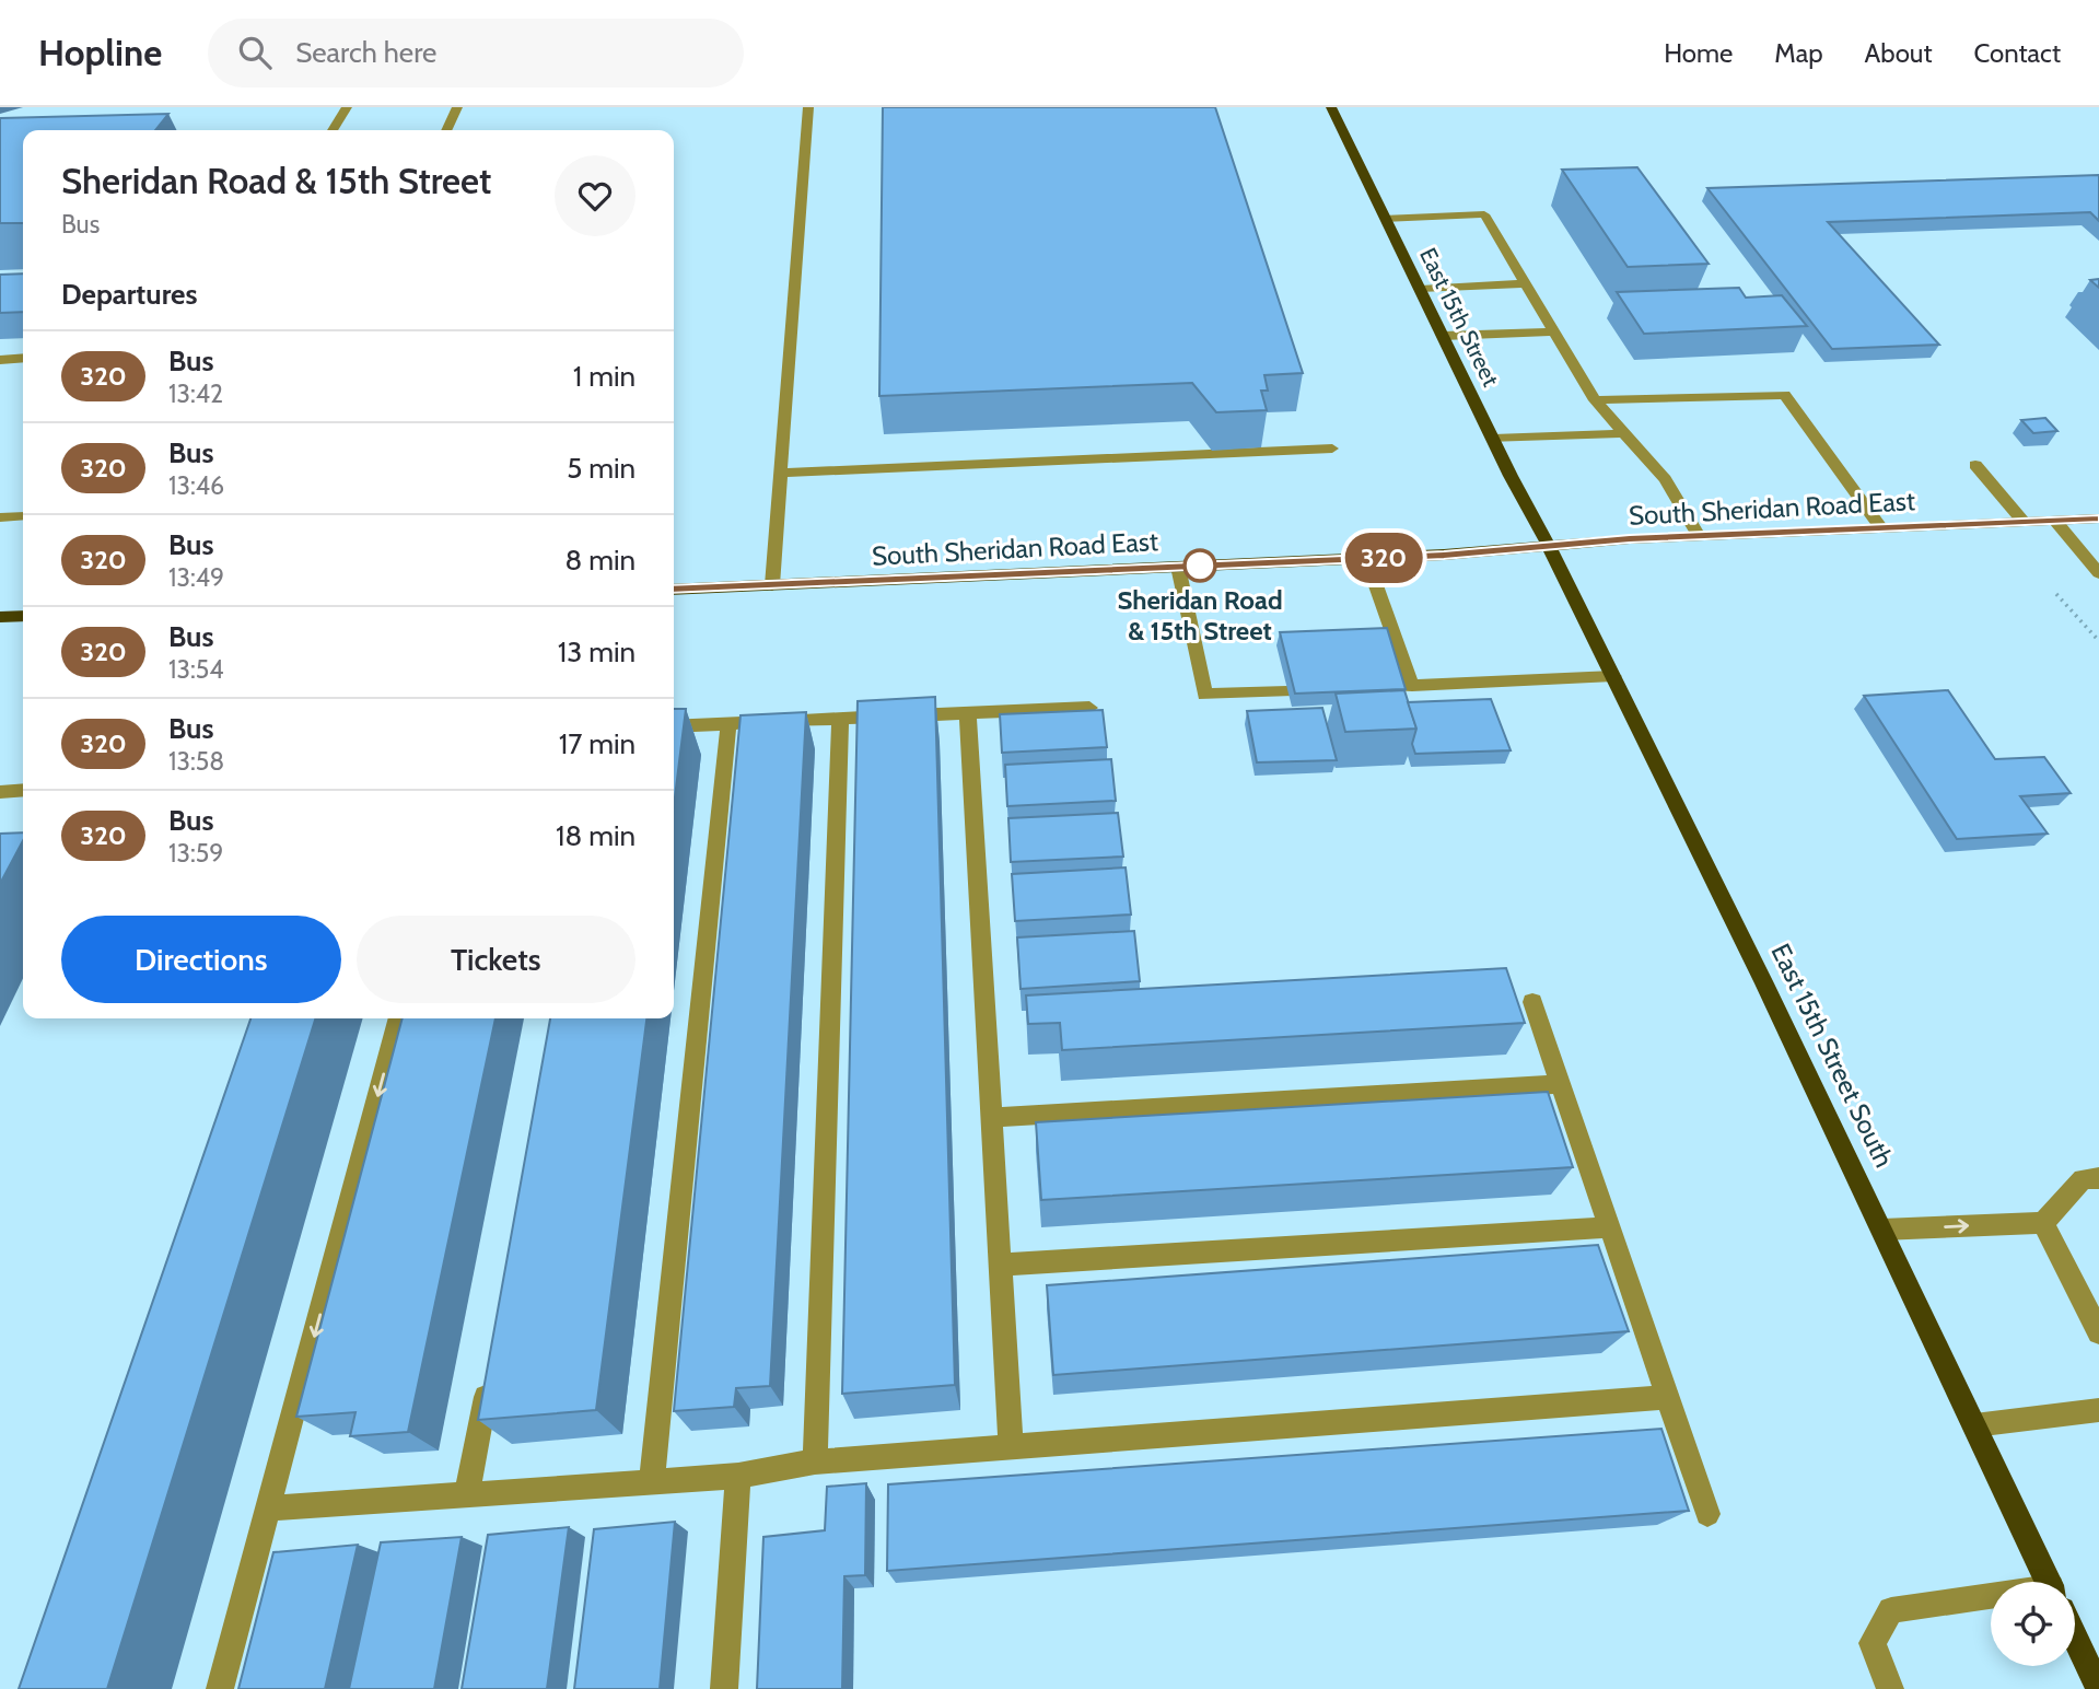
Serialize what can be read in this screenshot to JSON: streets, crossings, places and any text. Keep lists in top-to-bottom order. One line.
{"streets":{"main road":["East 15th Street","South Sheridan Road East","East 15th Street South"]},"crossings":[["East 15th Street","South Sheridan Road East"],["East 15th Street","East 15th Street South"],["South Sheridan Road East","East 15th Street South"]],"places":["Sheridan Road & 15th Street"],"lines":["bus line 320"],"page":{"header":"Hopline","search":"Search here","nav":["Home","Map","About","Contact"],"on_map":"320","heading":[["Sheridan Road & 15th Street","Bus"],"Departures"],"list":[{"mark":"320","name":"Bus","note":"13:42","value":"1 min"},{"mark":"320","name":"Bus","note":"13:46","value":"5 min"},{"mark":"320","name":"Bus","note":"13:49","value":"8 min"},{"mark":"320","name":"Bus","note":"13:54","value":"13 min"},{"mark":"320","name":"Bus","note":"13:58","value":"17 min"},{"mark":"320","name":"Bus","note":"13:59","value":"18 min"}],"buttons":["Directions","Tickets"]}}
